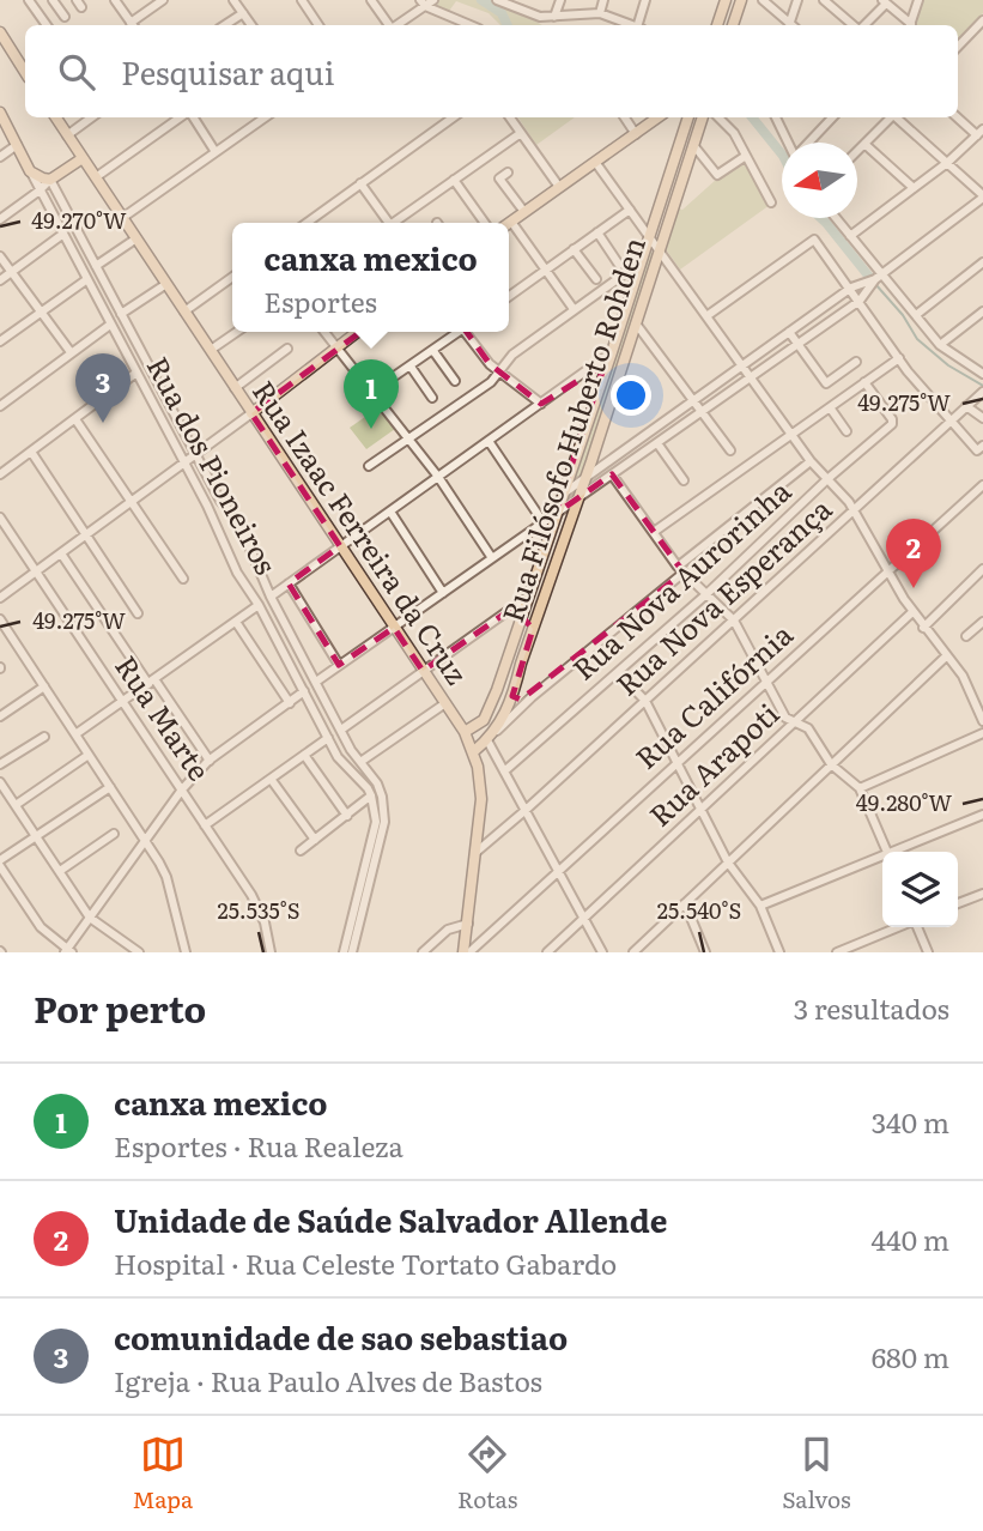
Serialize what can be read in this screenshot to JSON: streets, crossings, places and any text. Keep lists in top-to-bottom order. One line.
{"streets":{"main road":["Rua Filósofo Huberto Rohden","Rua dos Pioneiros","Rua Izaac Ferreira da Cruz"],"street":["Rua Nova Aurorinha","Rua Nova Esperança","Rua Califórnia","Rua Marte","Rua Arapoti"]},"crossings":[["Rua Filósofo Huberto Rohden","Rua Izaac Ferreira da Cruz"],["Rua Izaac Ferreira da Cruz","Rua Nova Esperança"],["Rua Izaac Ferreira da Cruz","Rua Califórnia"]],"north":"left","page":{"search":"Pesquisar aqui","popup":["canxa mexico","Esportes"],"pins":["3","1","2"],"heading":["Por perto","3 resultados"],"list":[{"mark":"1","name":"canxa mexico","note":"Esportes · Rua Realeza","value":"340 m"},{"mark":"2","name":"Unidade de Saúde Salvador Allende","note":"Hospital · Rua Celeste Tortato Gabardo","value":"440 m"},{"mark":"3","name":"comunidade de sao sebastiao","note":"Igreja · Rua Paulo Alves de Bastos","value":"680 m"}],"nav":["Mapa","Rotas","Salvos"]},"coordinates":["49.270°W","49.275°W","49.280°W","25.535°S","25.540°S"]}
